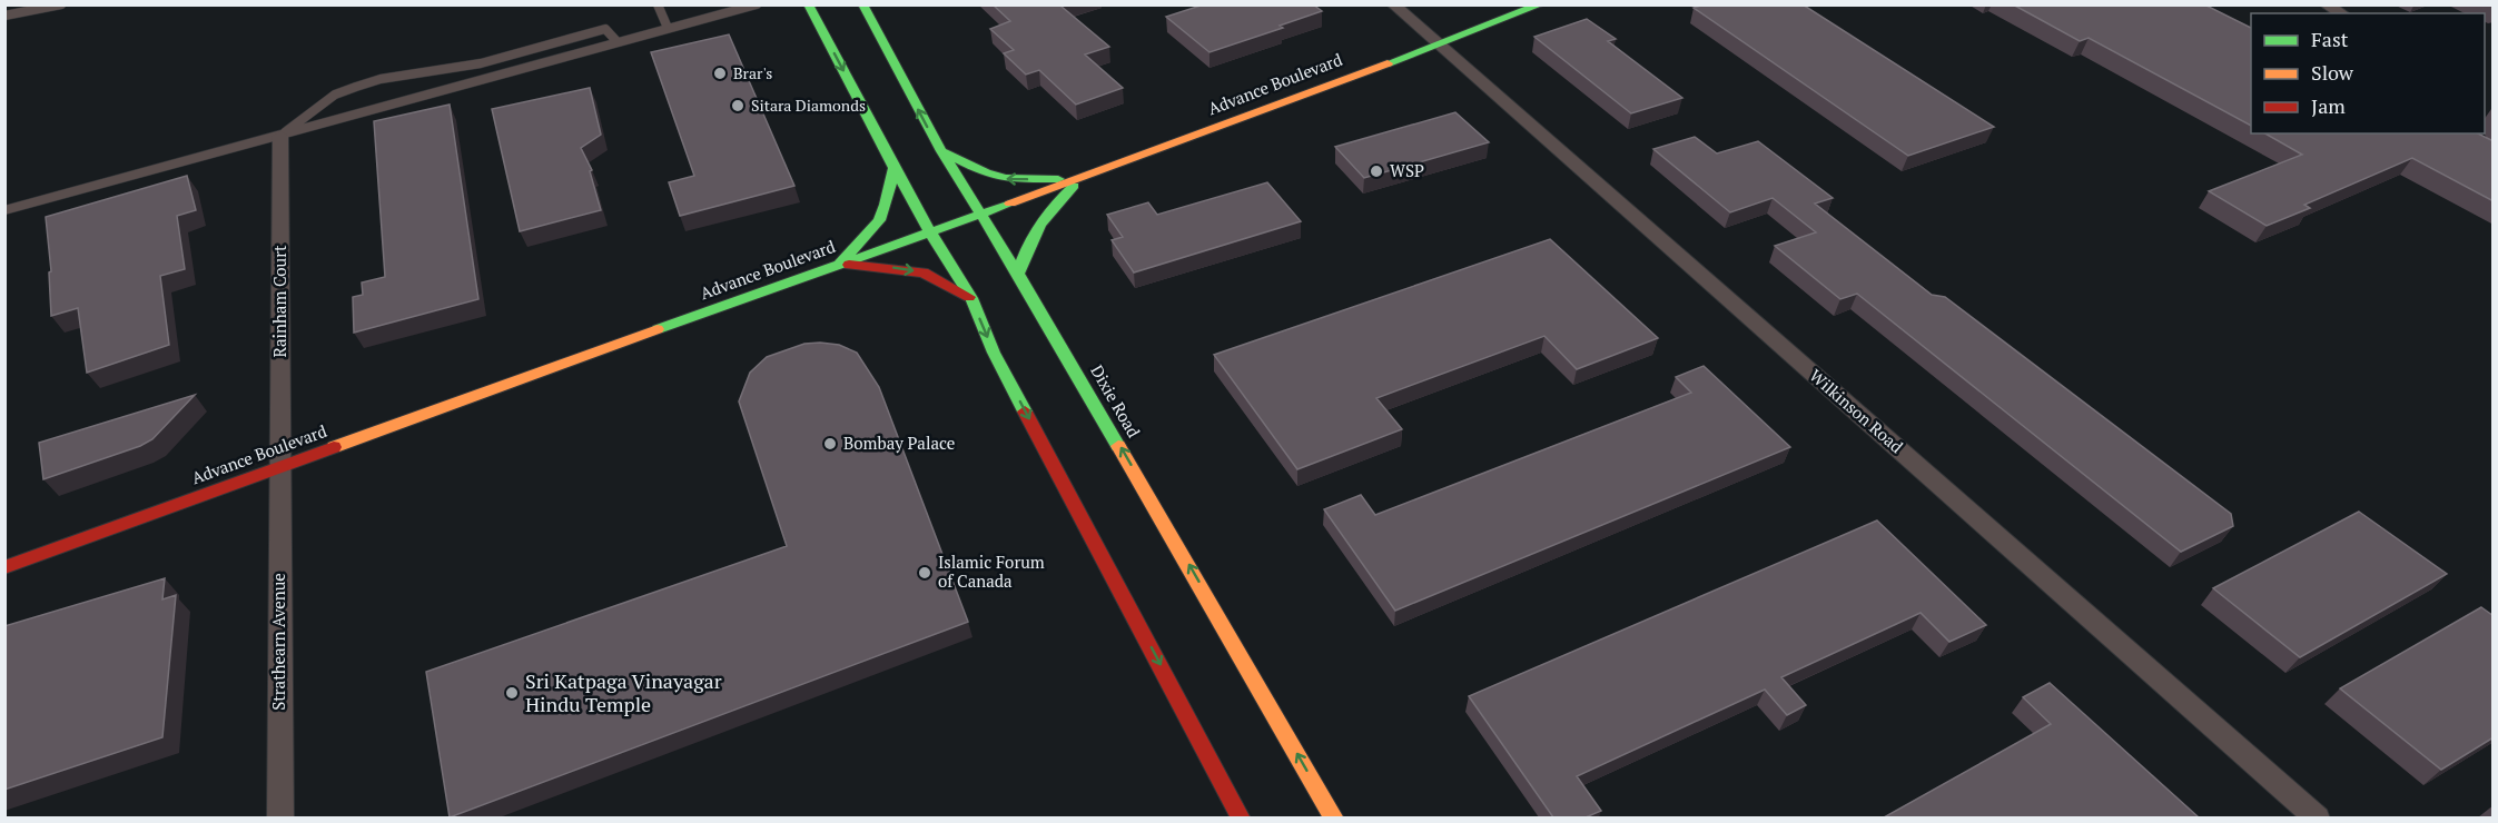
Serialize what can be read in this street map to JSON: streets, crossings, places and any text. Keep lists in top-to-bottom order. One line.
{"streets":{"main road":["Advance Boulevard","Dixie Road"],"street":["Rainham Court","Wilkinson Road","Strathearn Avenue"]},"crossings":[["Advance Boulevard","Rainham Court"],["Advance Boulevard","Dixie Road"],["Advance Boulevard","Wilkinson Road"],["Advance Boulevard","Strathearn Avenue"],["Rainham Court","Strathearn Avenue"]],"places":["Brar's","Sitara Diamonds","WSP","Bombay Palace","Islamic Forum of Canada","Sri Katpaga Vinayagar Hindu Temple"],"legend":["Fast","Slow","Jam"]}
